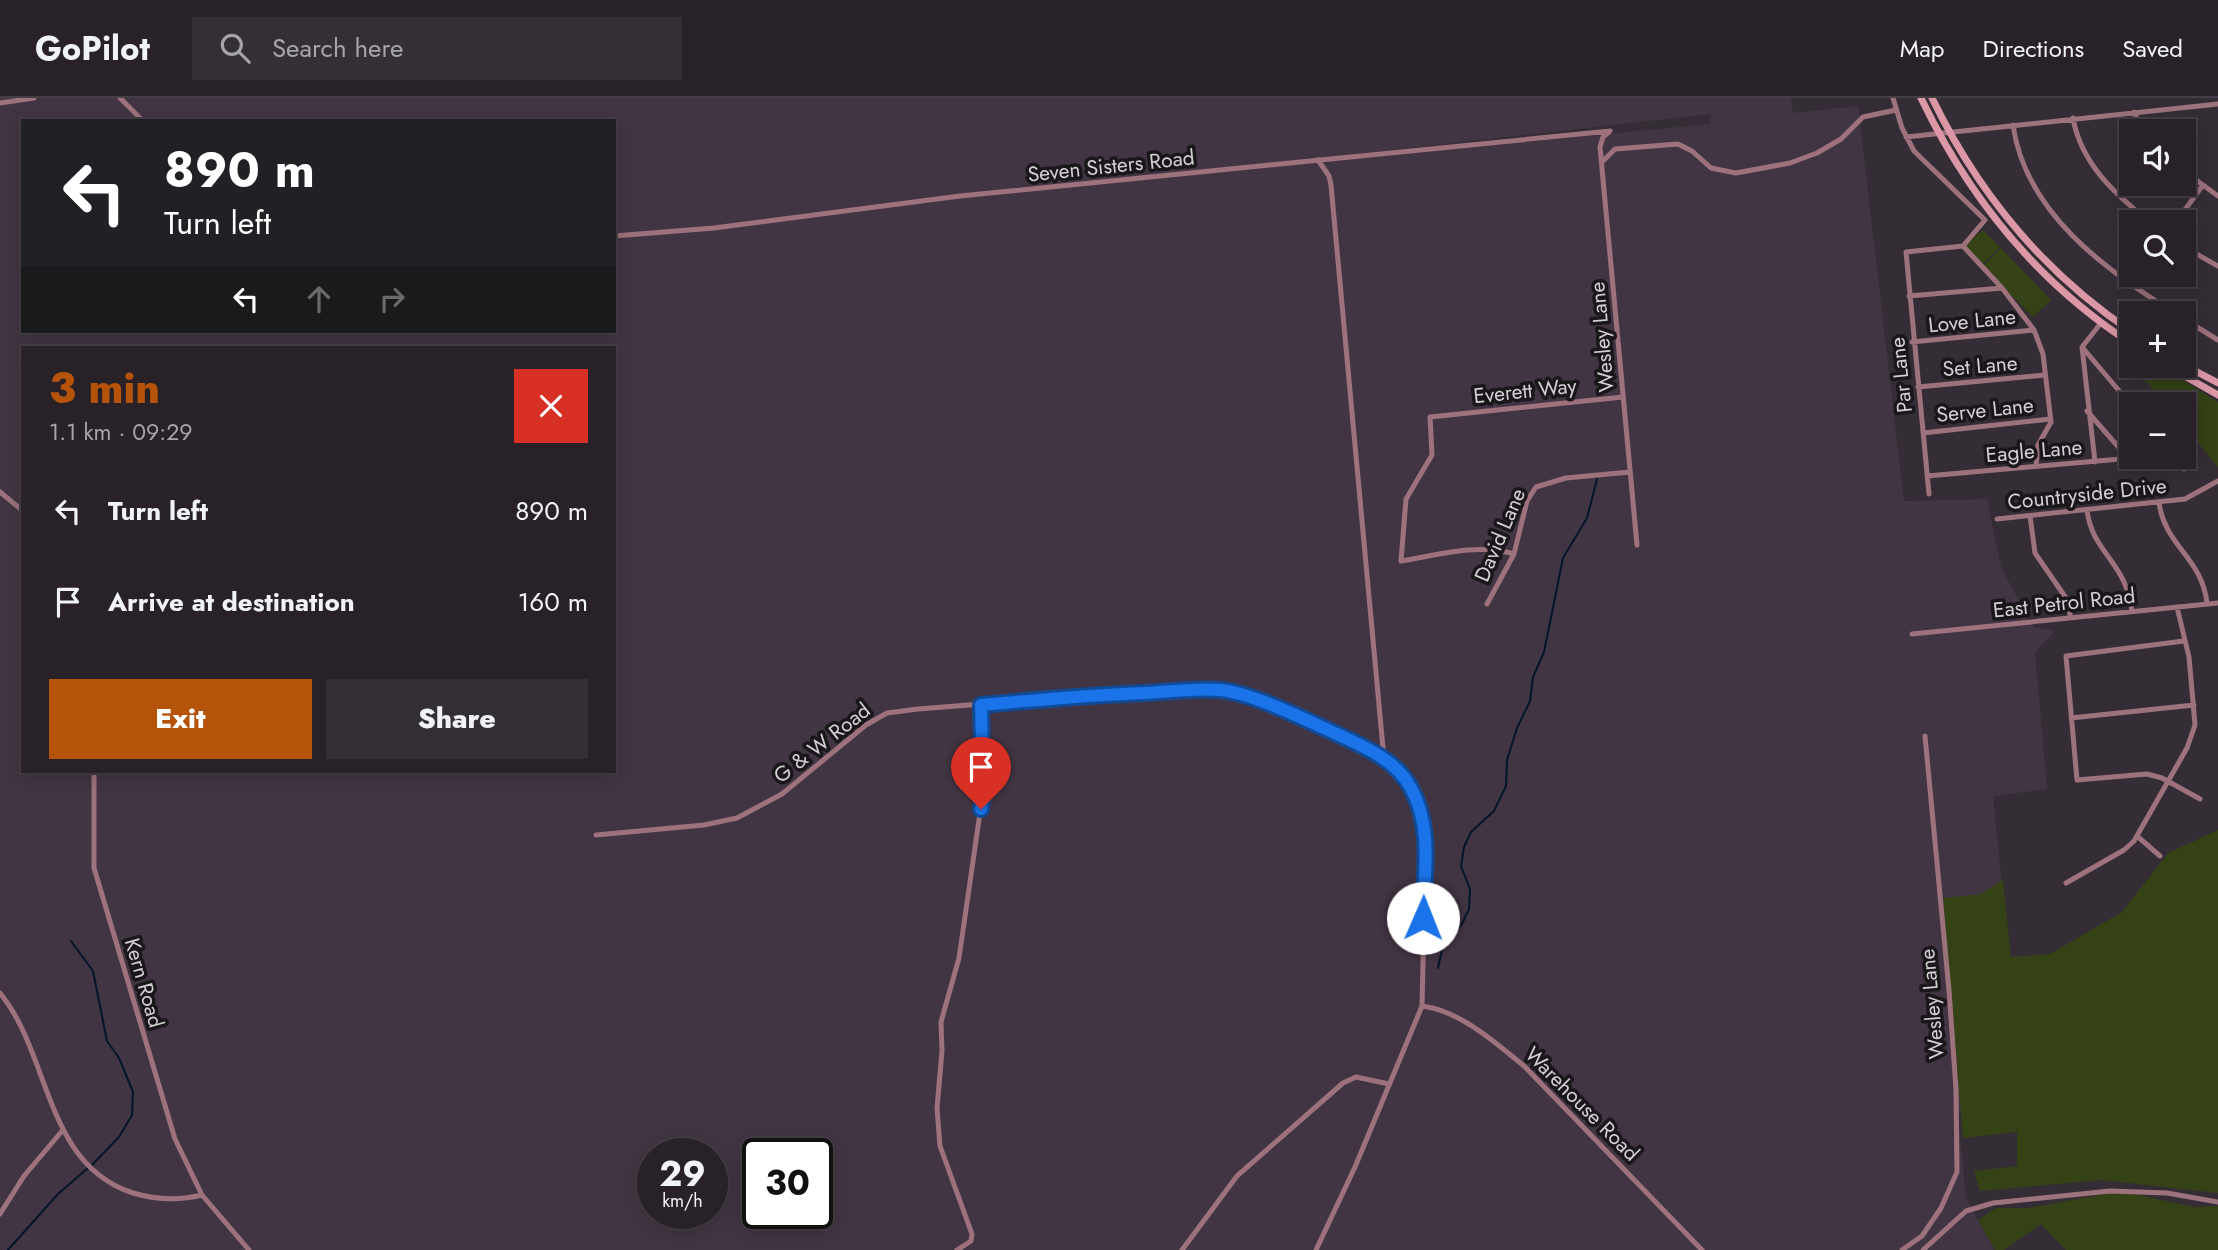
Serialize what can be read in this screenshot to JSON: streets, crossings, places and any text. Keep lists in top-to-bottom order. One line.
{"streets":{"street":["Seven Sisters Road","Love Lane","Wesley Lane","Set Lane","Par Lane","Everett Way","Serve Lane","Eagle Lane","Countryside Drive","David Lane","East Petrol Road","G & W Road","Kern Road","Warehouse Road"]},"crossings":[["Seven Sisters Road","Wesley Lane"],["Love Lane","Par Lane"],["Wesley Lane","Everett Way"],["Wesley Lane","David Lane"],["Set Lane","Par Lane"],["Par Lane","Serve Lane"],["Par Lane","Eagle Lane"],["Everett Way","David Lane"],["G & W Road","Warehouse Road"]],"page":{"header":"GoPilot","search":"Search here","nav":["Map","Directions","Saved"],"map_buttons":["+","−"],"turn":["890 m","Turn left"],"heading":["3 min","1.1 km · 09:29"],"list":[{"name":"Turn left","value":"890 m"},{"name":"Arrive at destination","value":"160 m"}],"buttons":["Exit","Share"],"speed":"29 km/h","limit":"30"}}
